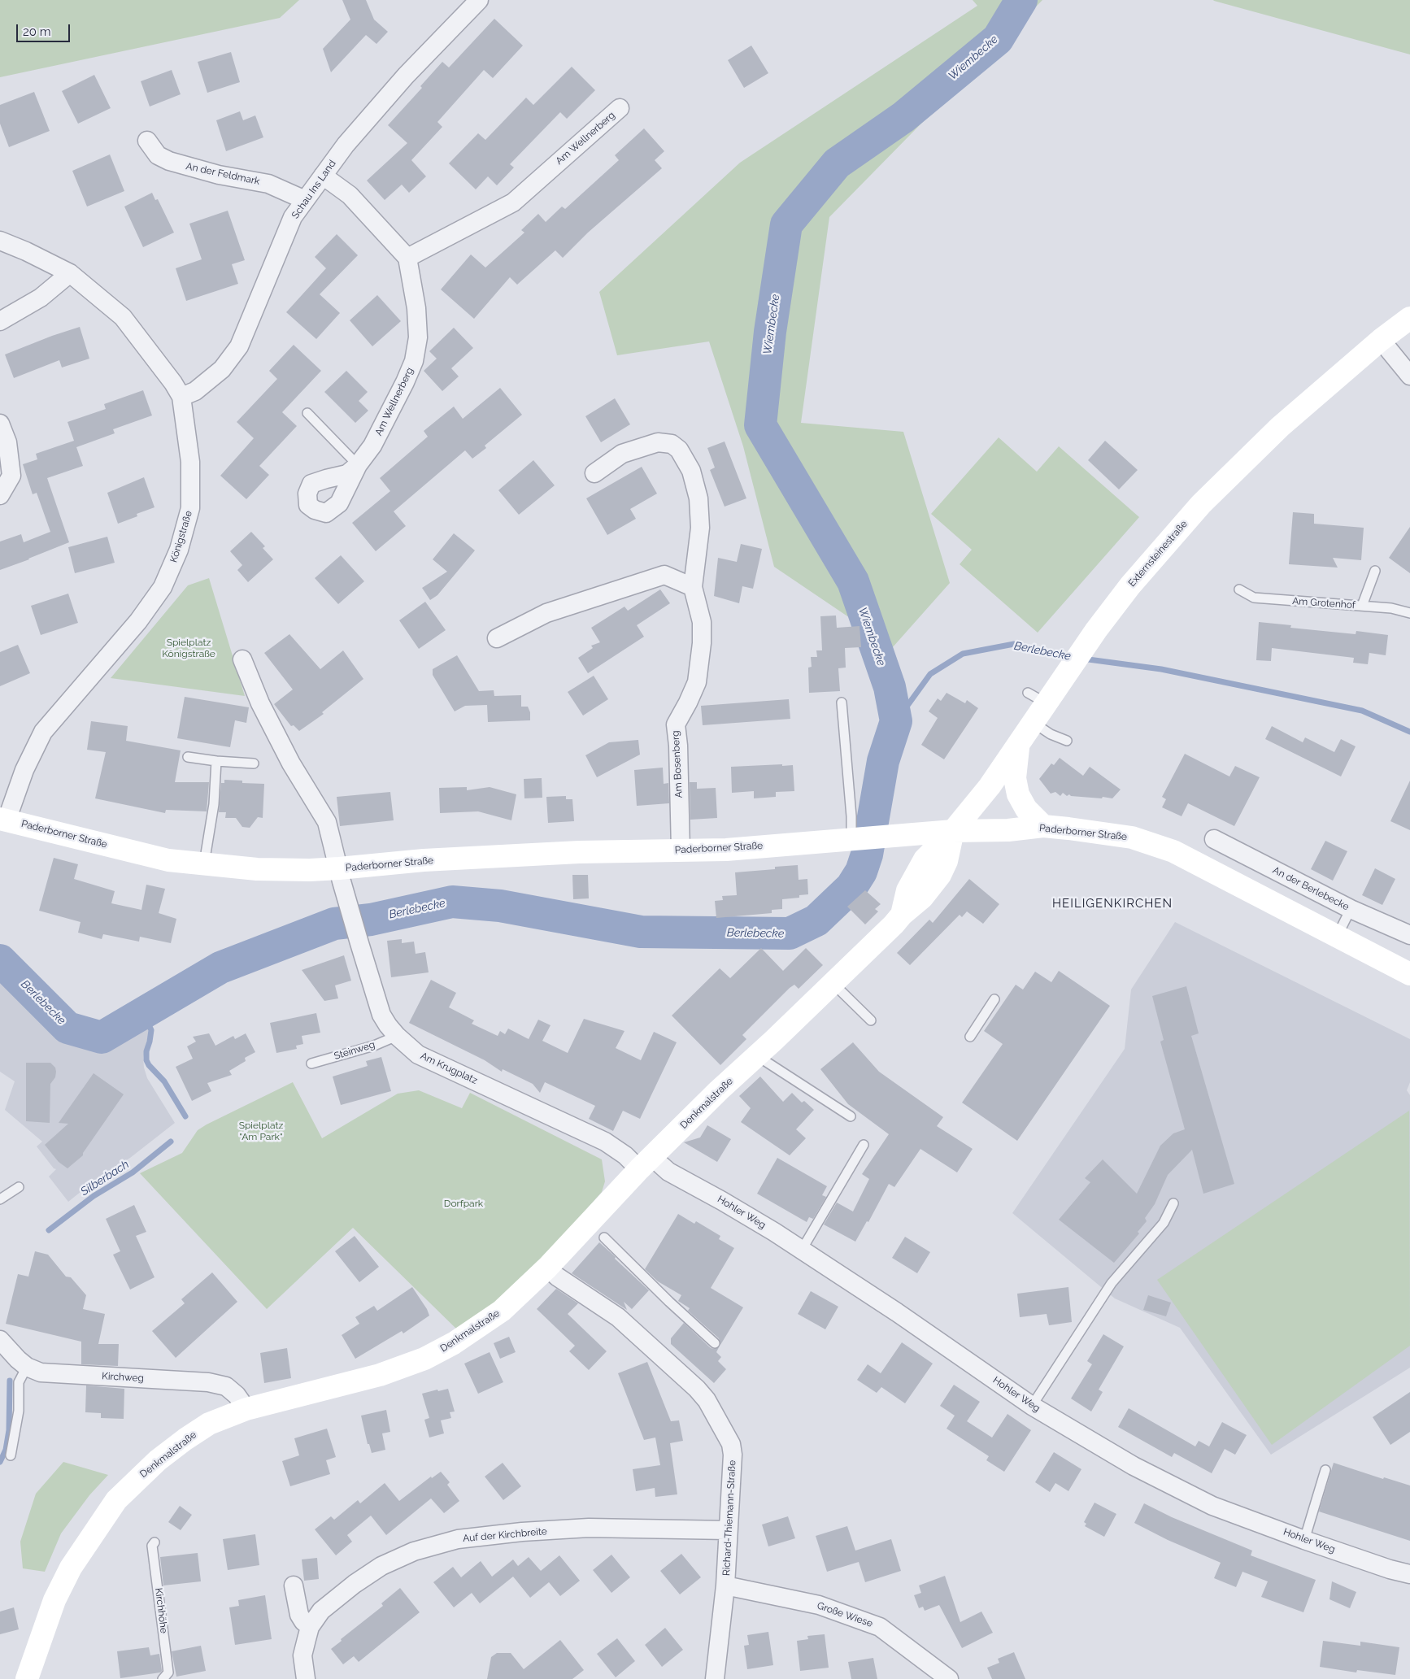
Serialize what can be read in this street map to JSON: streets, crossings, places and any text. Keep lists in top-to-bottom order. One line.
{"streets":{"main road":["Externsteinestraße","Paderborner Straße","Denkmalstraße"],"street":["Am Wellnerberg","An der Feldmark","Schau Ins Land","Königstraße","Am Bosenberg","An der Berlebecke","Am Krugplatz","Hohler Weg","Kirchweg","Richard-Thiemann-Straße","Auf der Kirchbreite","Große Wiese"],"lane":["Am Grotenhof","Steinweg","Kirchhöhe"]},"crossings":[["An der Feldmark","Schau Ins Land"],["Schau Ins Land","Königstraße"],["Königstraße","Paderborner Straße"],["Externsteinestraße","Paderborner Straße"],["Externsteinestraße","Denkmalstraße"],["Am Bosenberg","Paderborner Straße"],["Paderborner Straße","Am Krugplatz"],["Paderborner Straße","Denkmalstraße"],["Steinweg","Am Krugplatz"],["Am Krugplatz","Denkmalstraße"],["Am Krugplatz","Hohler Weg"],["Denkmalstraße","Hohler Weg"],["Denkmalstraße","Kirchweg"],["Denkmalstraße","Richard-Thiemann-Straße"],["Richard-Thiemann-Straße","Auf der Kirchbreite"],["Richard-Thiemann-Straße","Große Wiese"]],"districts":["HEILIGENKIRCHEN"],"water":["Wiembecke","Berlebecke","Silberbach"],"parks":["Spielplatz Königstraße","Spielplatz \"Am Park\"","Dorfpark"],"scale_bar":"20 m"}
